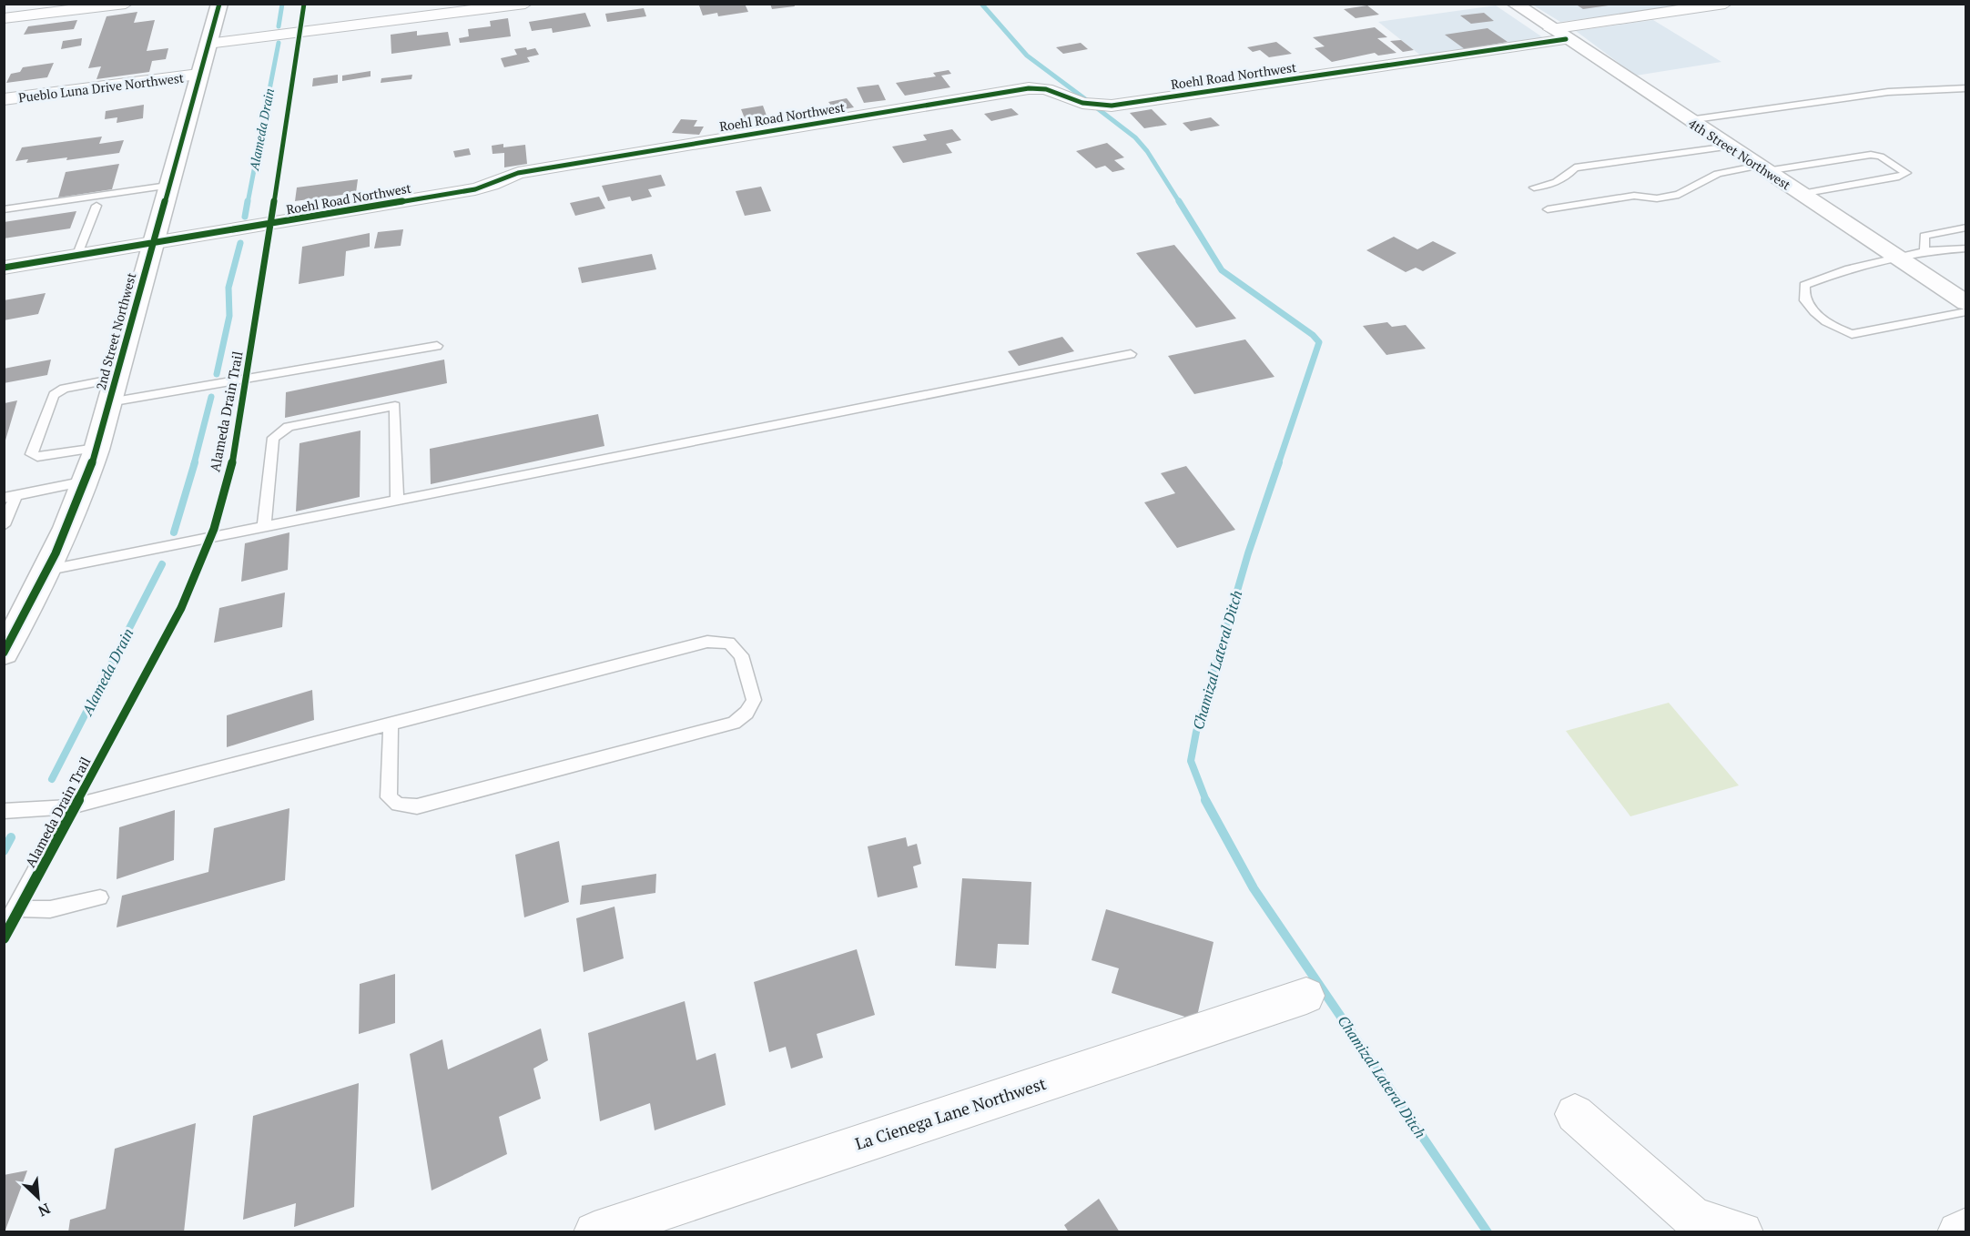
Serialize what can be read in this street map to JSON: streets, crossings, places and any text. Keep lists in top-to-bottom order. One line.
{"streets":{"main road":["4th Street Northwest","2nd Street Northwest"],"street":["Roehl Road Northwest","Pueblo Luna Drive Northwest","La Cienega Lane Northwest"],"cycle path":["Alameda Drain Trail"]},"crossings":[["Roehl Road Northwest","4th Street Northwest"],["Roehl Road Northwest","2nd Street Northwest"],["Pueblo Luna Drive Northwest","2nd Street Northwest"]],"water":["Alameda Drain","Chamizal Lateral Ditch"],"north":"bottom right"}
